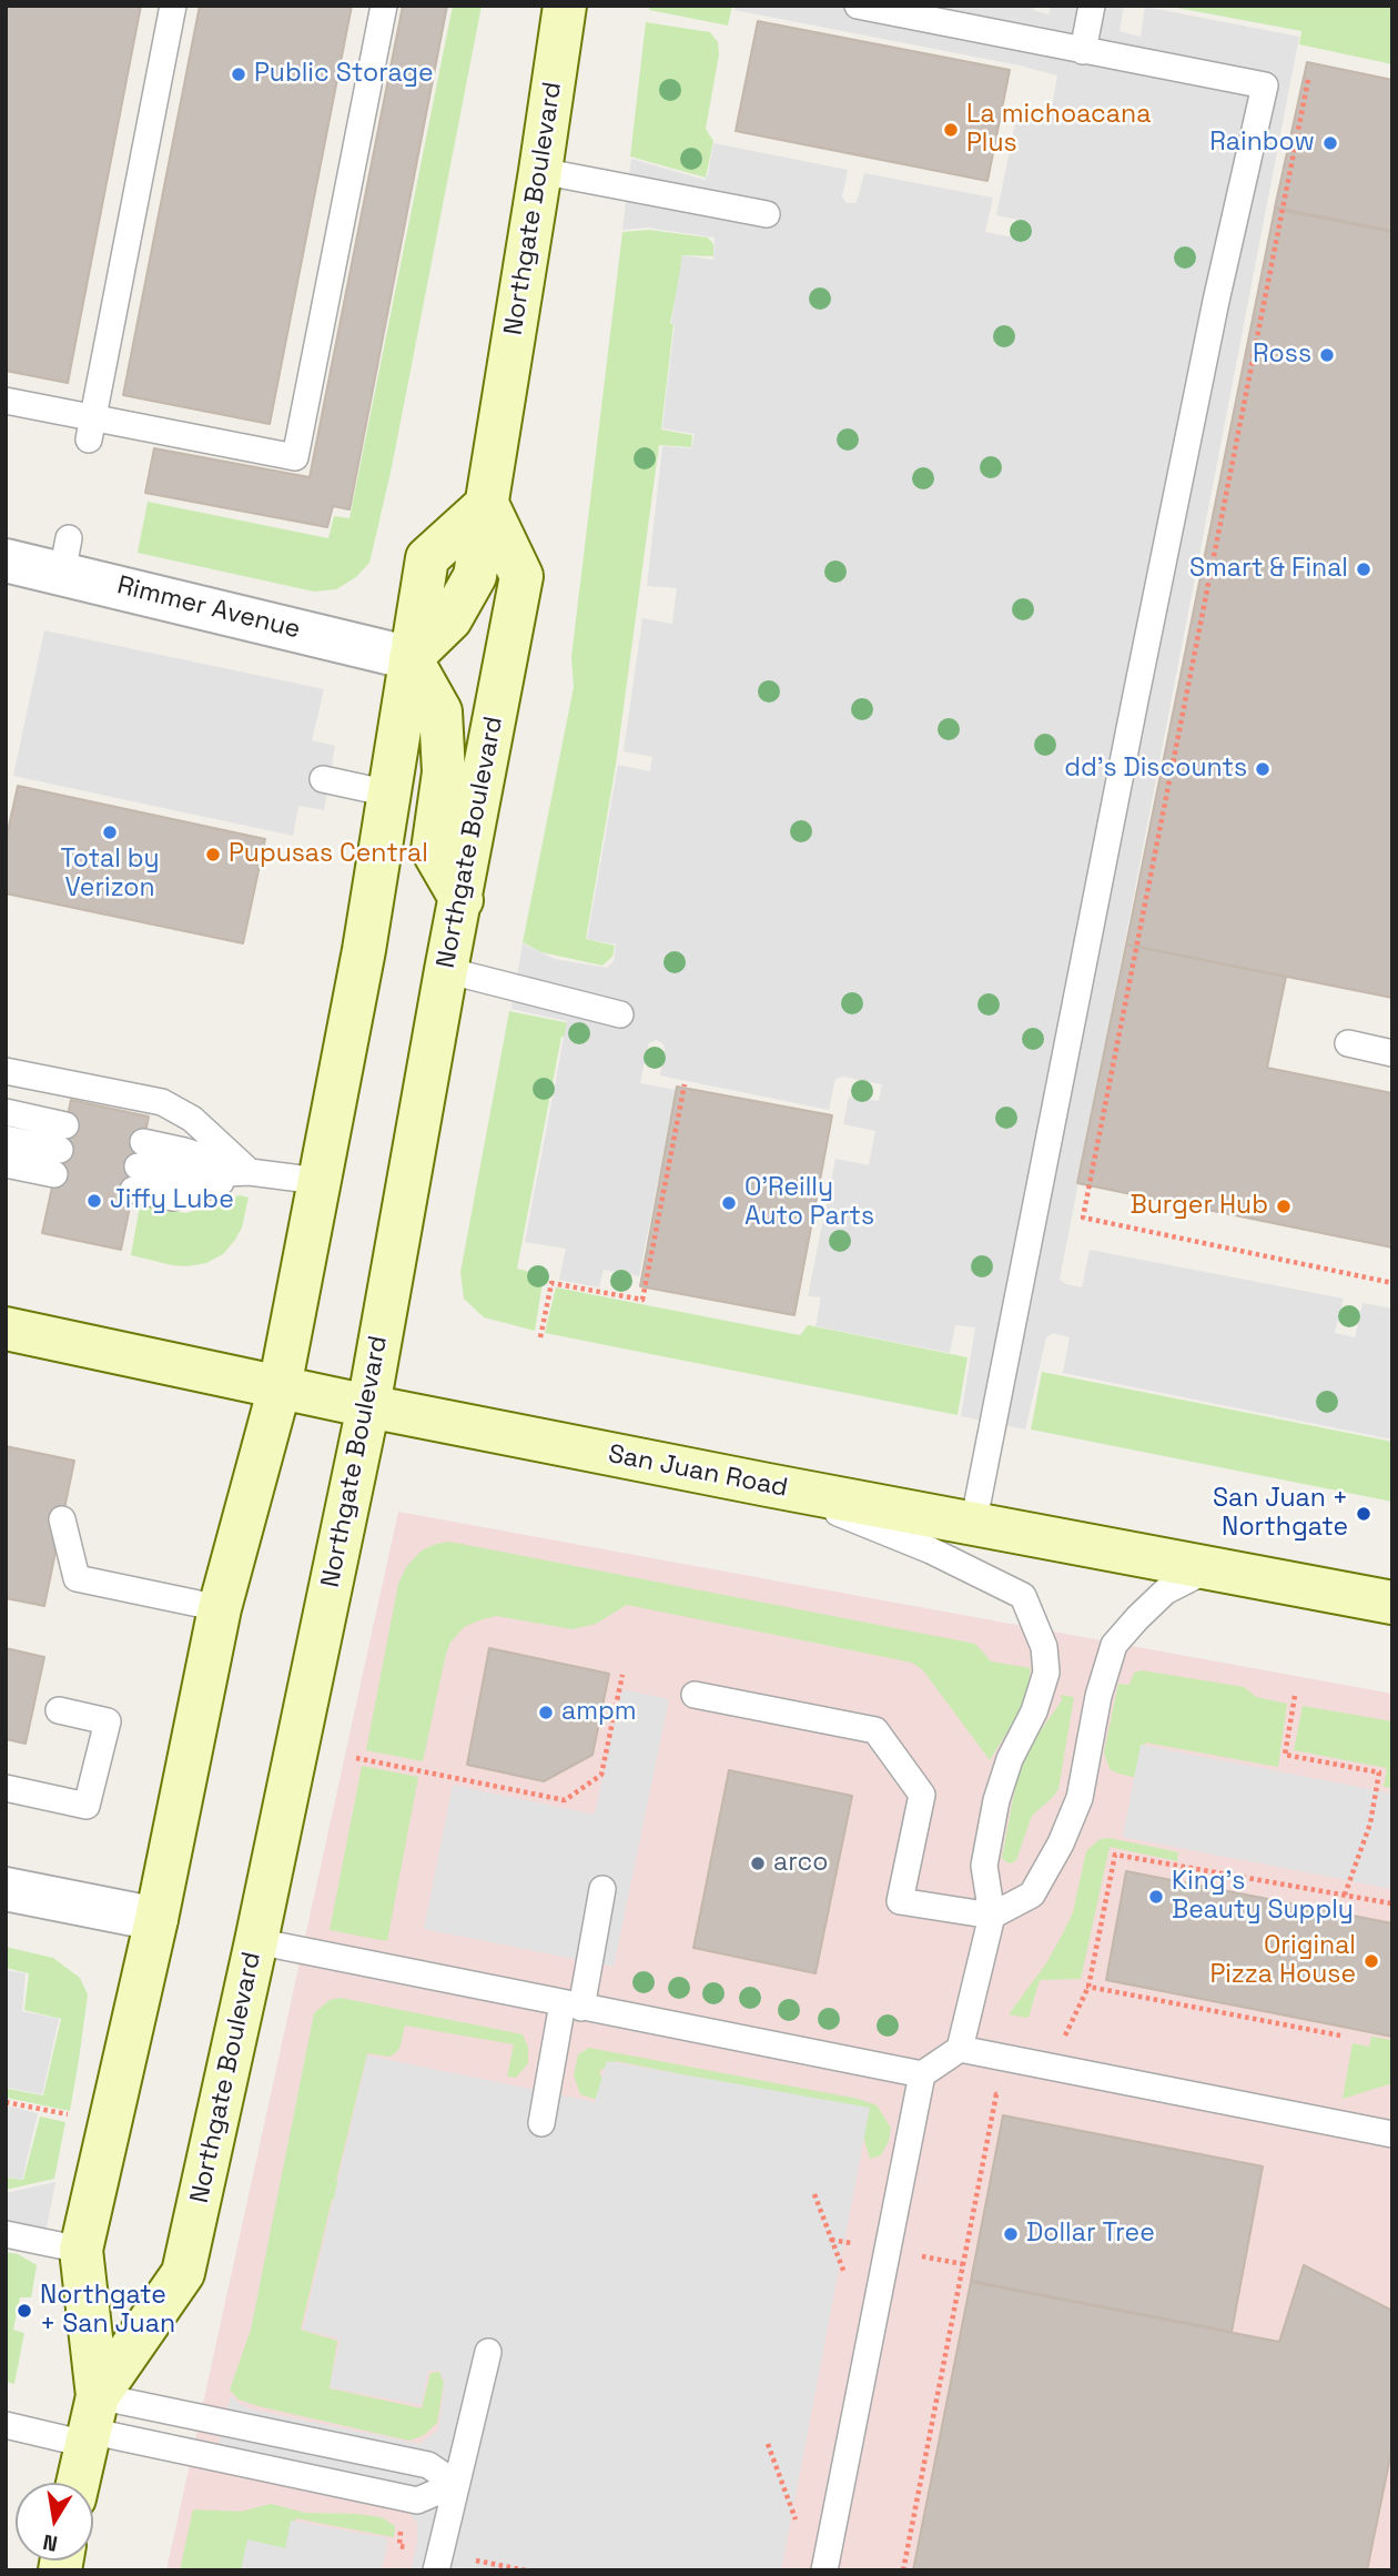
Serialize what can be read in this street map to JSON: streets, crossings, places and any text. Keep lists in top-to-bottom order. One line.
{"streets":{"main road":["Northgate Boulevard","San Juan Road"],"street":["Rimmer Avenue"]},"crossings":[["Northgate Boulevard","Rimmer Avenue"],["Northgate Boulevard","San Juan Road"]],"places":["Public Storage","La michoacana Plus","Rainbow","Ross","Smart & Final","dd's Discounts","Total by Verizon","Pupusas Central","Jiffy Lube","O'Reilly Auto Parts","Burger Hub","San Juan + Northgate","ampm","arco","King's Beauty Supply","Original Pizza House","Dollar Tree","Northgate + San Juan"],"north":"bottom"}
